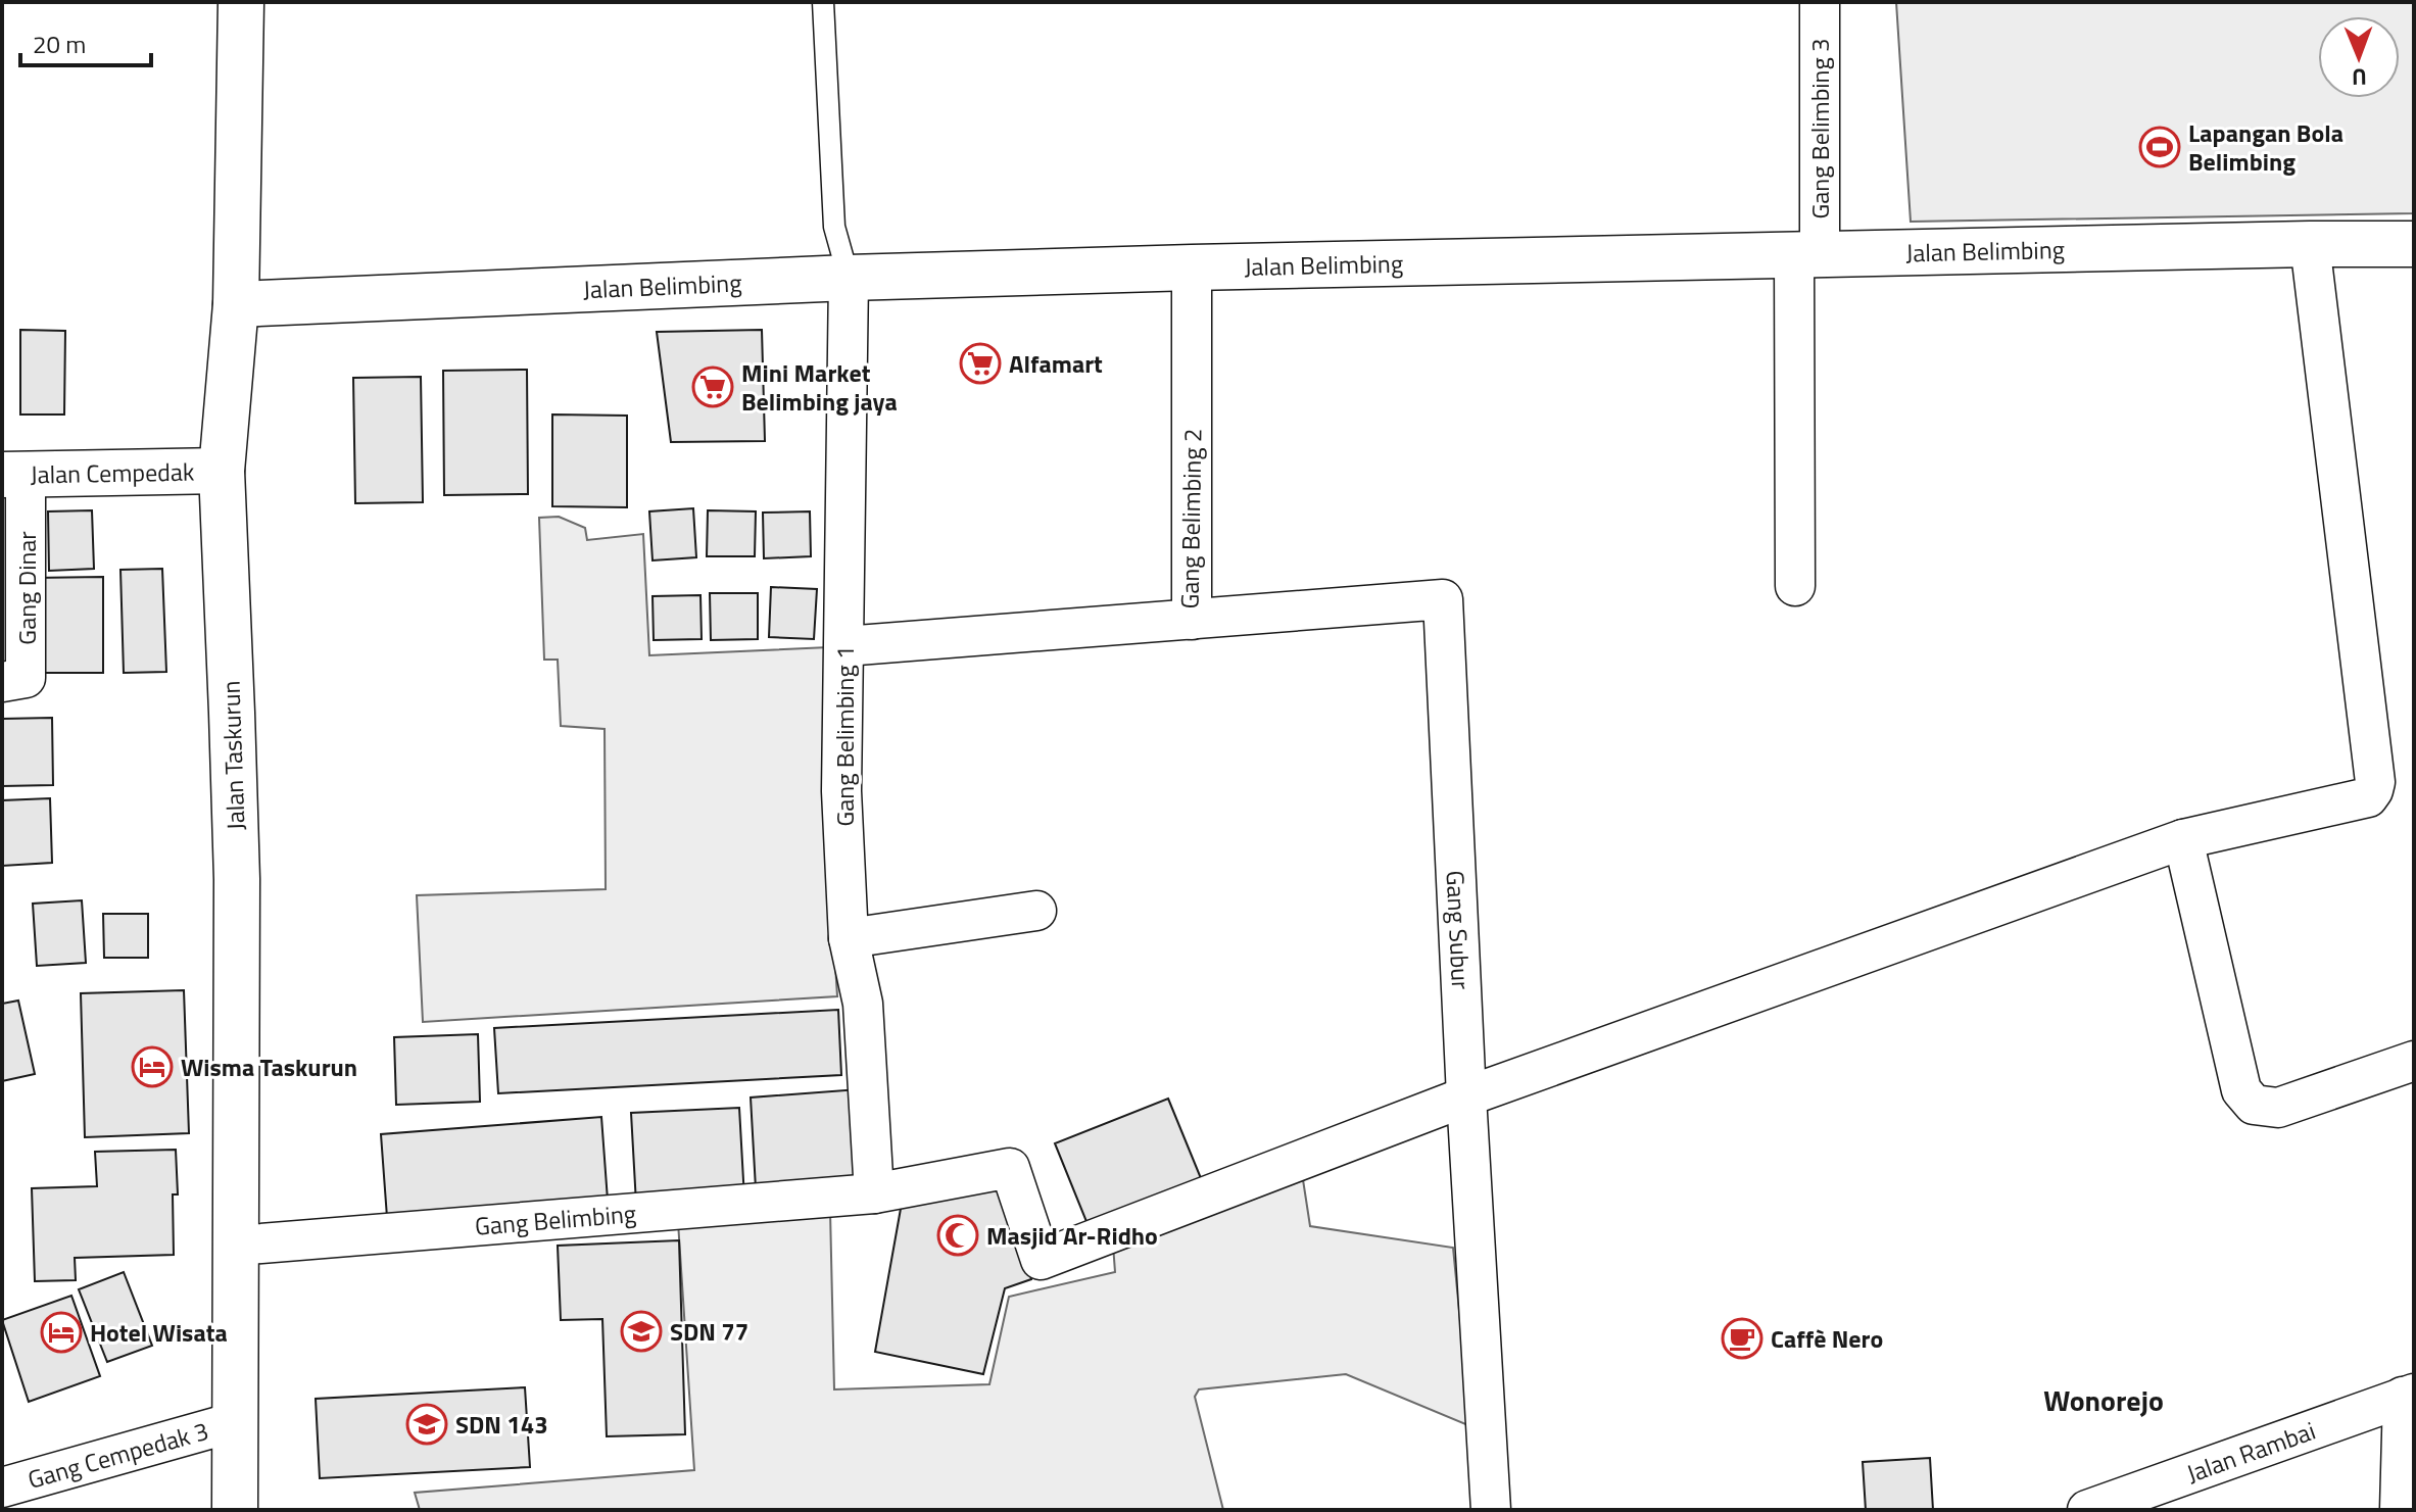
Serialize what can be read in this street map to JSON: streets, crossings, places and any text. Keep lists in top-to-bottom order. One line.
{"streets":{"street":["Gang Belimbing 3","Jalan Belimbing","Jalan Cempedak","Gang Belimbing 2","Gang Dinar","Gang Belimbing 1","Jalan Taskurun","Gang Subur","Gang Belimbing","Jalan Rambai","Gang Cempedak 3"]},"crossings":[["Gang Belimbing 3","Jalan Belimbing"],["Jalan Belimbing","Gang Belimbing 2"],["Jalan Belimbing","Gang Belimbing 1"],["Jalan Belimbing","Jalan Taskurun"],["Jalan Cempedak","Gang Dinar"],["Jalan Cempedak","Jalan Taskurun"],["Gang Belimbing 2","Gang Belimbing 1"],["Gang Belimbing 2","Gang Subur"],["Gang Belimbing 1","Gang Belimbing"],["Jalan Taskurun","Gang Belimbing"],["Jalan Taskurun","Gang Cempedak 3"],["Gang Subur","Gang Belimbing"]],"districts":["Wonorejo"],"places":{"sports":["Lapangan Bola Belimbing"],"supermarket":["Alfamart","Mini Market Belimbing jaya"],"hotel":["Wisma Taskurun","Hotel Wisata"],"mosque":["Masjid Ar-Ridho"],"school or university":["SDN 77","SDN 143"],"cafe":["Caffè Nero"]},"scale_bar":"20 m","north":"bottom"}
